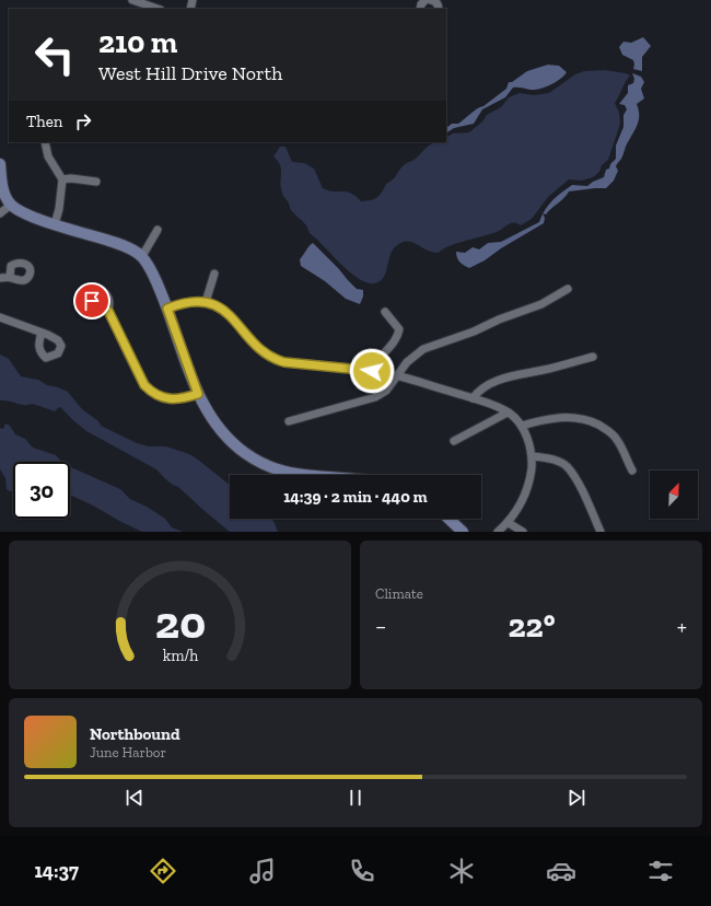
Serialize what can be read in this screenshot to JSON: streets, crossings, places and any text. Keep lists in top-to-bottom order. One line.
{"north":"top right","page":{"turn":["210 m","West Hill Drive North"],"then":"Then","limit":"30","trip":"14:39 · 2 min · 440 m","tile":"Climate","heat":["−","22°","+"],"song":["Northbound","June Harbor"],"tabs":"14:37","gauge":["20","km/h"]}}
